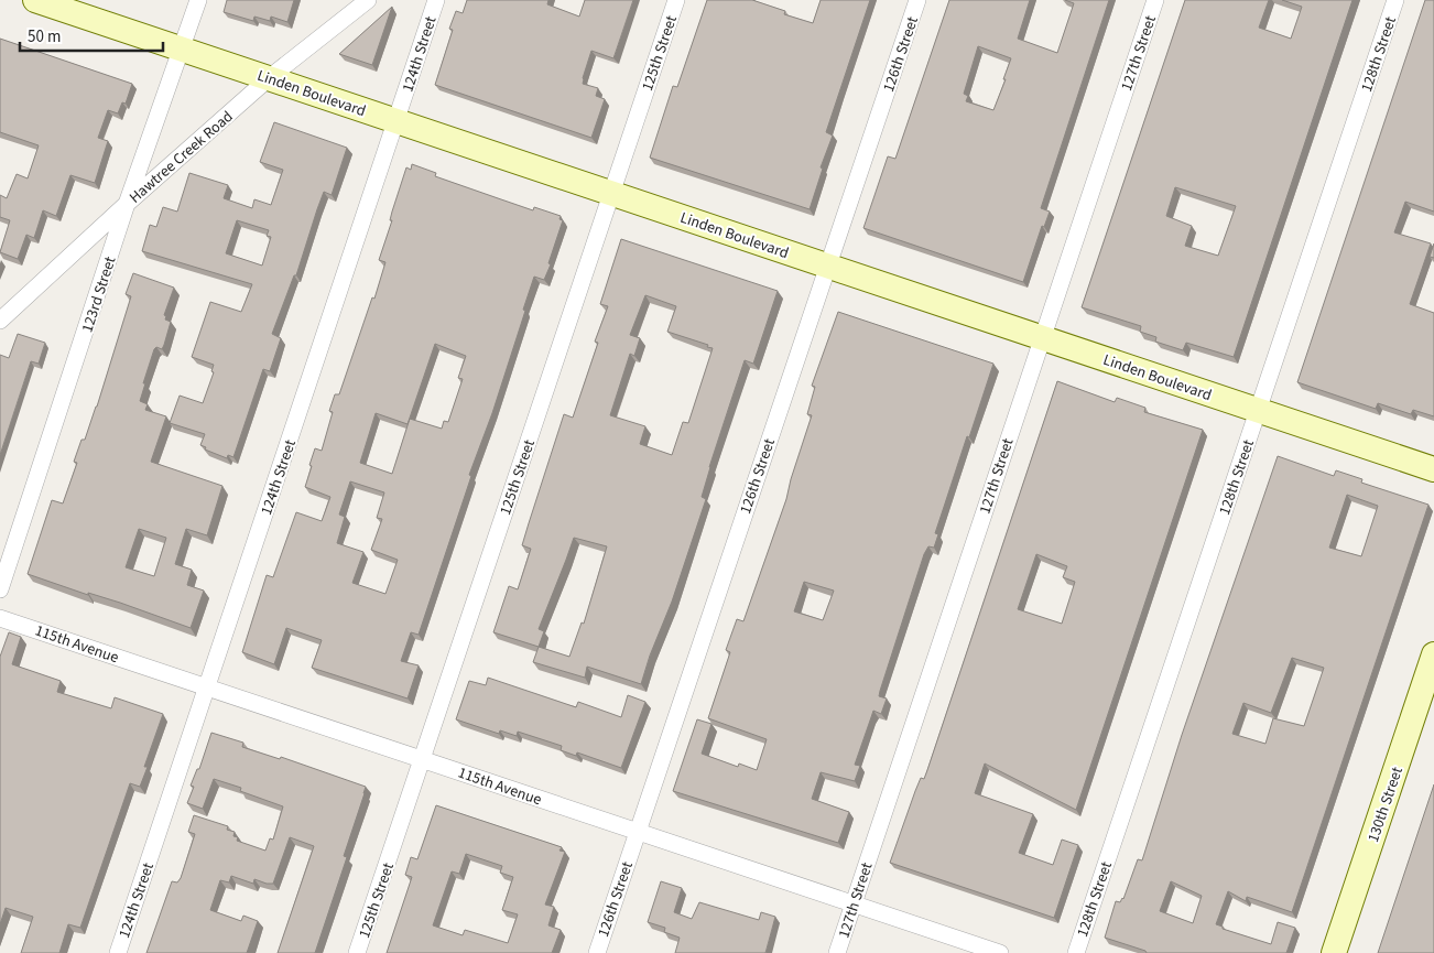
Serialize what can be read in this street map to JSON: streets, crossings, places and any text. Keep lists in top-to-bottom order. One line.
{"streets":{"main road":["Linden Boulevard","130th Street"],"street":["125th Street","127th Street","124th Street","126th Street","128th Street","Hawtree Creek Road","123rd Street","115th Avenue"]},"crossings":[["125th Street","Linden Boulevard"],["125th Street","115th Avenue"],["127th Street","Linden Boulevard"],["127th Street","115th Avenue"],["124th Street","Linden Boulevard"],["124th Street","115th Avenue"],["126th Street","Linden Boulevard"],["126th Street","115th Avenue"],["128th Street","Linden Boulevard"],["Linden Boulevard","Hawtree Creek Road"],["Linden Boulevard","123rd Street"],["Hawtree Creek Road","123rd Street"]],"scale_bar":"50 m"}
